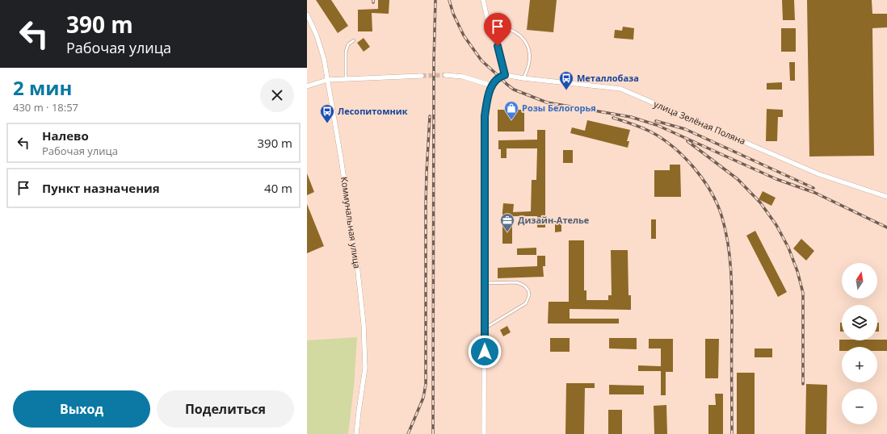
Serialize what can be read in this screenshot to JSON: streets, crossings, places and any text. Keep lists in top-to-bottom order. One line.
{"streets":{"street":["улица Зелёная Поляна","Коммунальная улица"]},"places":{"bus stop":["Металлобаза","Лесопитомник"],"shop":["Розы Белогорья"],"office":["Дизайн-Ателье"]},"north":"top","page":{"turn":["390 m","Рабочая улица"],"heading":["2 мин","430 m · 18:57"],"list":[{"name":"Налево","note":"Рабочая улица","value":"390 m"},{"name":"Пункт назначения","value":"40 m"}],"map_buttons":["+","−"],"buttons":["Выход","Поделиться"]}}
